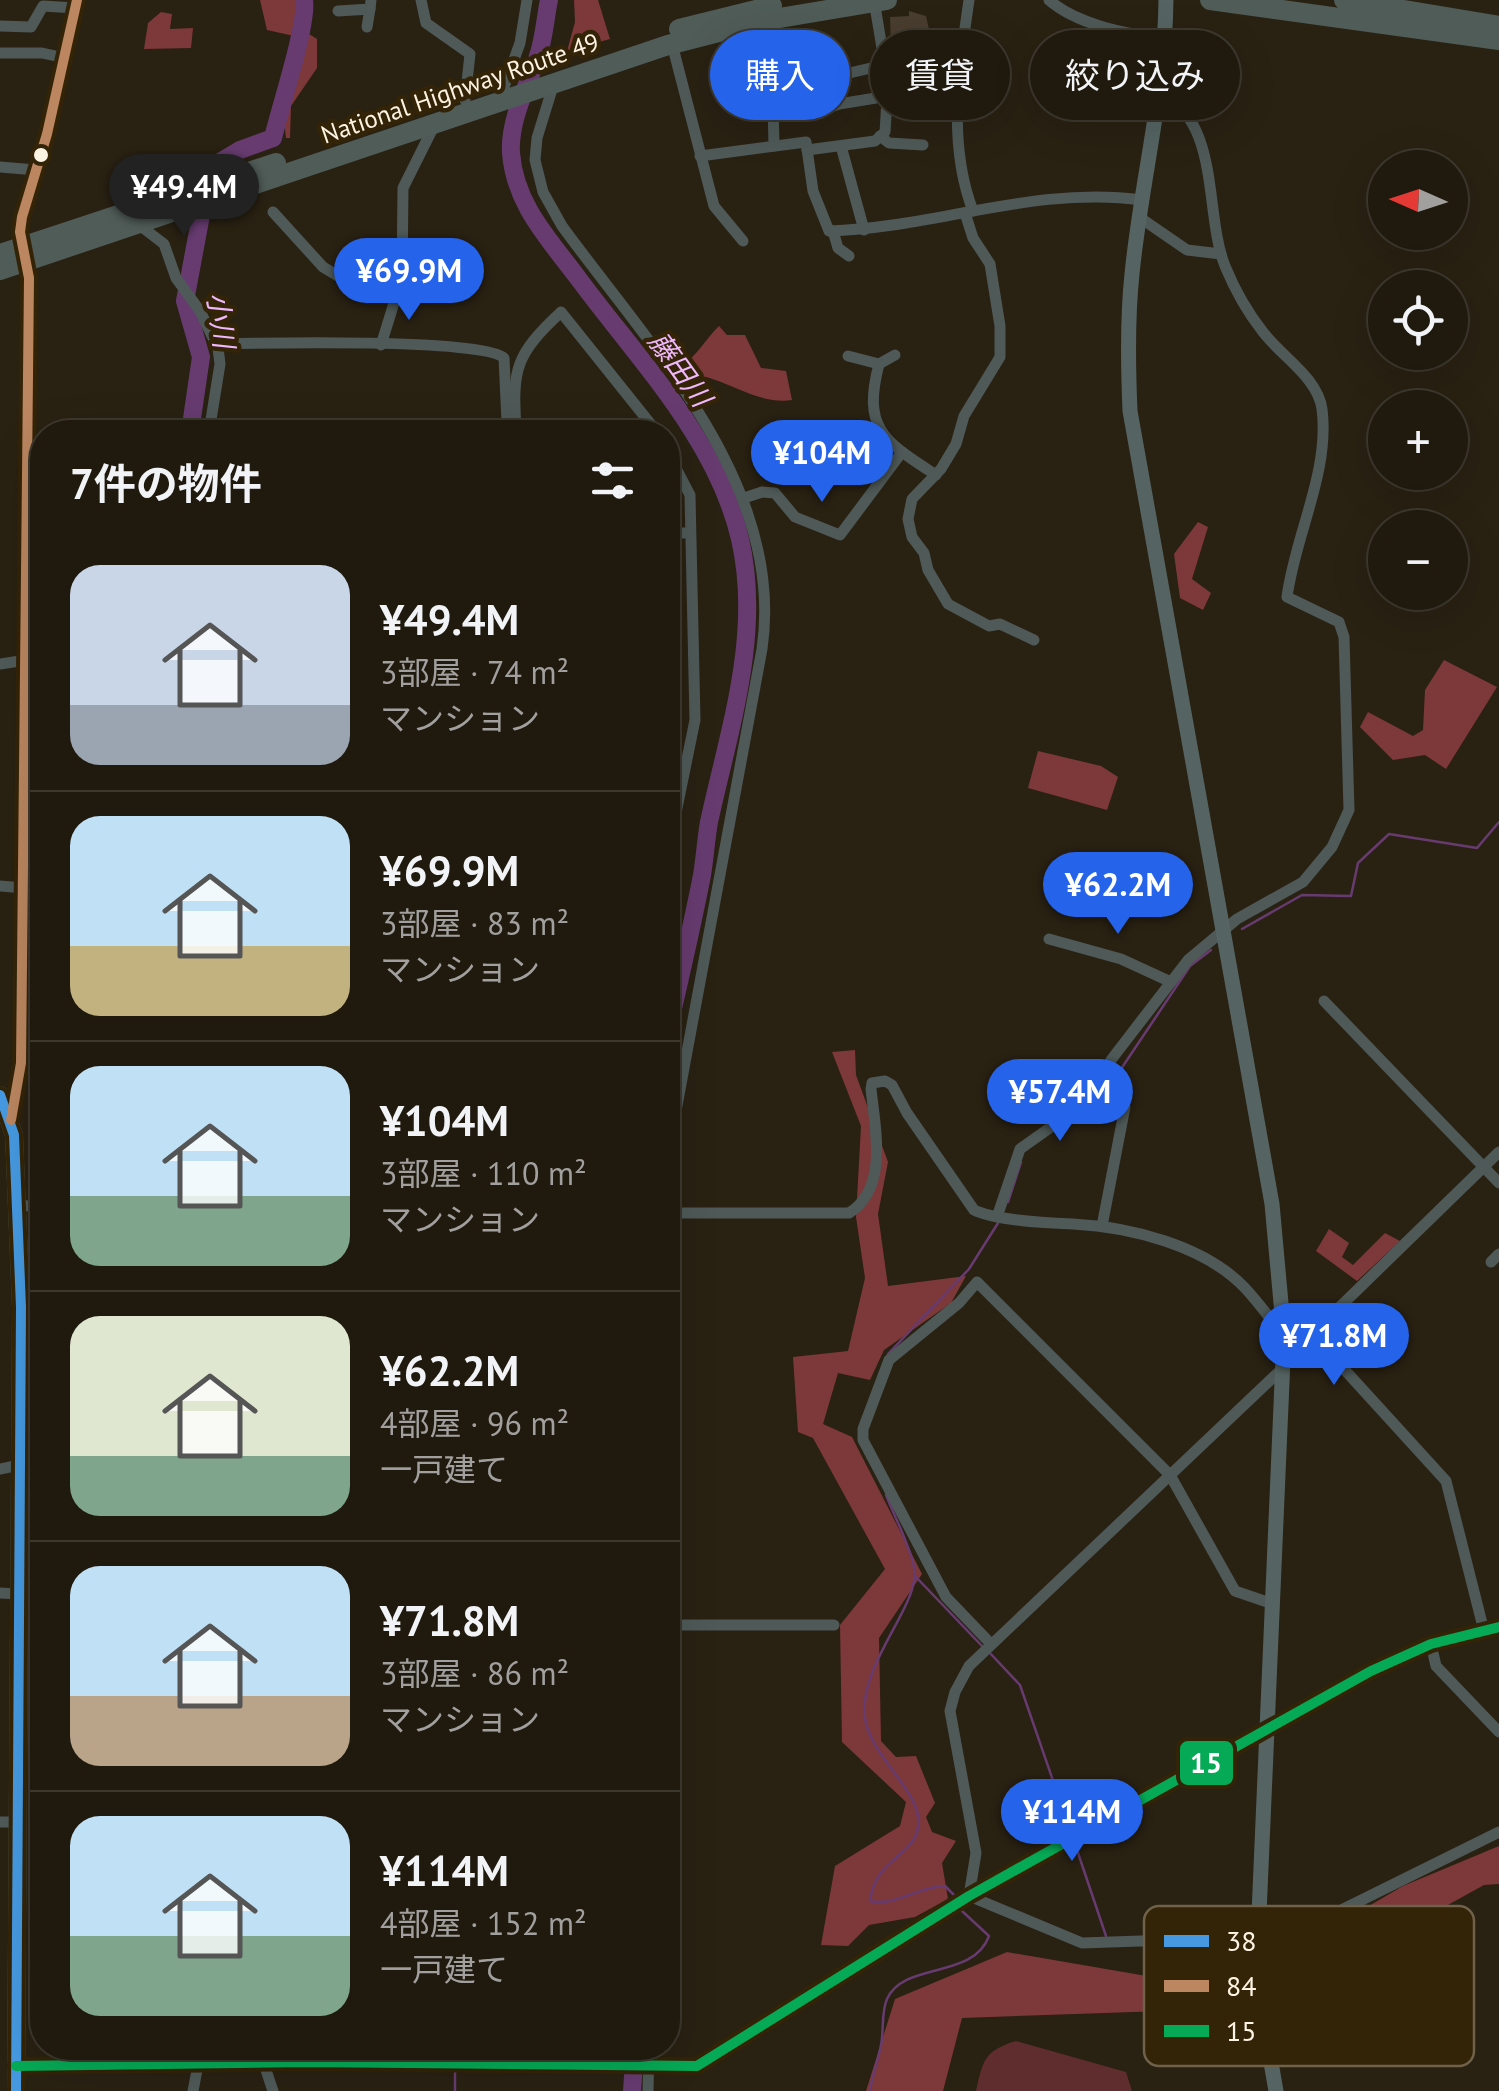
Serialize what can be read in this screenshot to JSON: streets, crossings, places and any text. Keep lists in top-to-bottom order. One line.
{"streets":{"highway":["National Highway Route 49"]},"water":["小川","藤田川"],"lines":["transit line 84","transit line 38","transit line 15"],"legend":["38","84","15"],"north":"left","page":{"chip":["購入","賃貸","絞り込み"],"map_buttons":["+","−"],"price":["¥49.4M","¥69.9M","¥104M","¥62.2M","¥57.4M","¥71.8M","¥114M"],"heading":"7件の物件","list":[{"name":"¥49.4M","note":"3部屋 · 74 m² · マンション"},{"name":"¥69.9M","note":"3部屋 · 83 m² · マンション"},{"name":"¥104M","note":"3部屋 · 110 m² · マンション"},{"name":"¥62.2M","note":"4部屋 · 96 m² · 一戸建て"},{"name":"¥71.8M","note":"3部屋 · 86 m² · マンション"},{"name":"¥114M","note":"4部屋 · 152 m² · 一戸建て"}]}}
